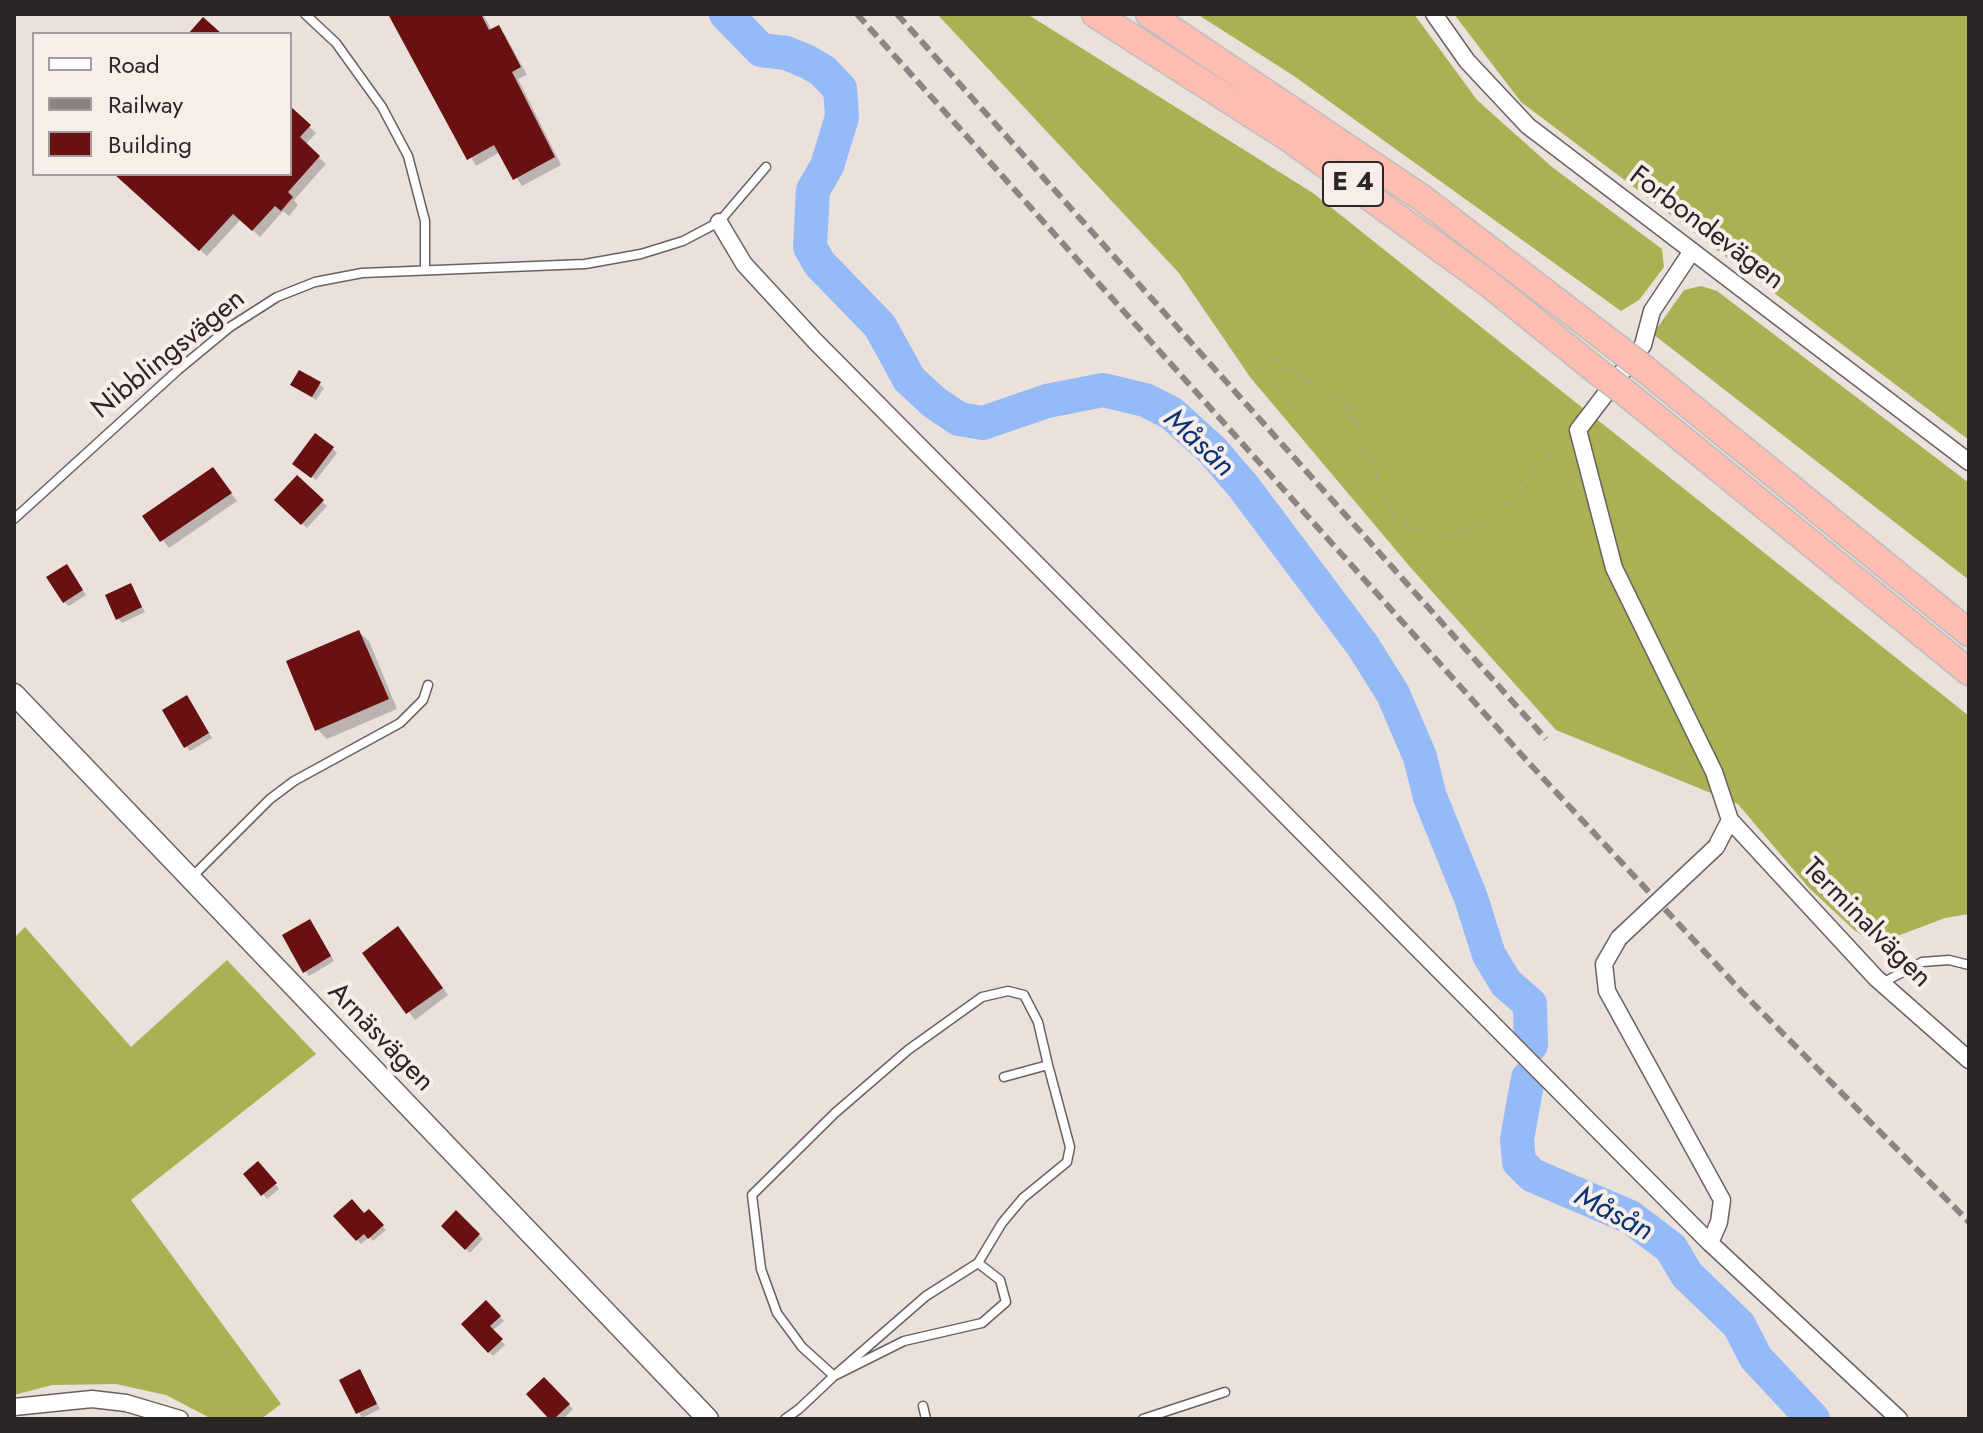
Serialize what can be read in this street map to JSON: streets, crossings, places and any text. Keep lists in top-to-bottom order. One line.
{"streets":{"highway":["E 4"],"street":["Forbondevägen","Terminalvägen","Arnäsvägen"],"lane":["Nibblingsvägen"]},"water":["Måsån"],"legend":["Road","Railway","Building"]}
